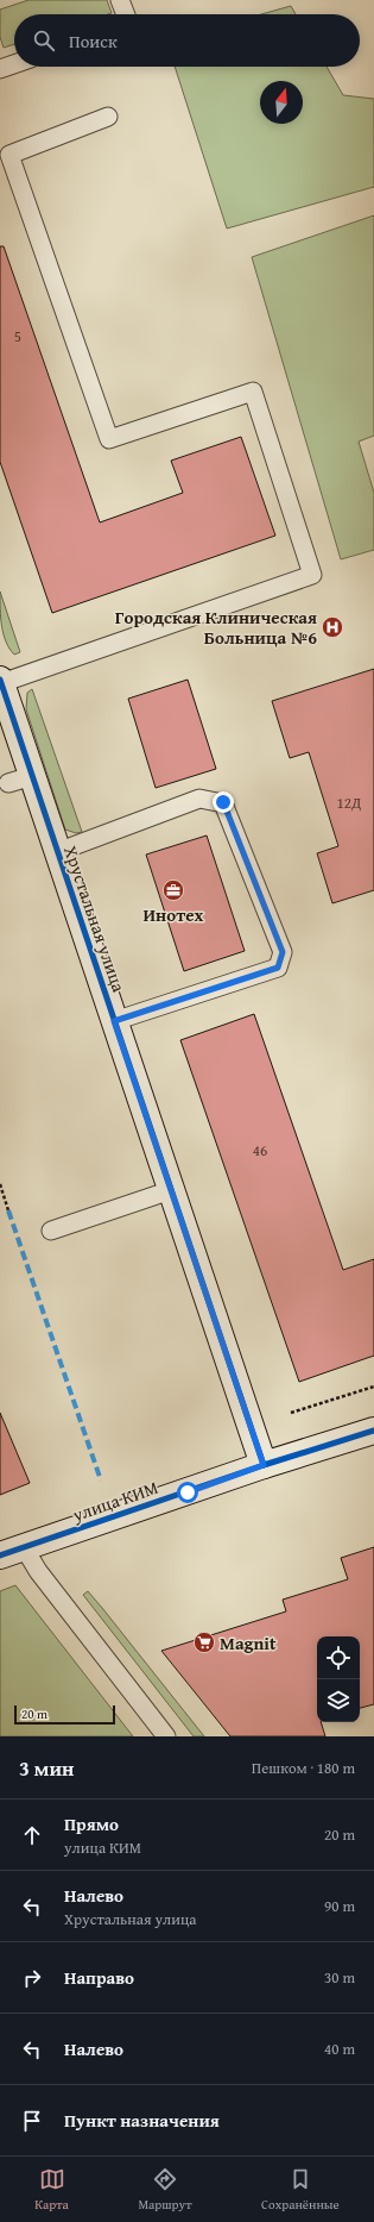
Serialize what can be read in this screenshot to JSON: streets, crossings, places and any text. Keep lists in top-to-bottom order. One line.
{"streets":{"street":["Хрустальная улица","улица КИМ"]},"crossings":[["Хрустальная улица","улица КИМ"]],"places":{"hospital":["Городская Клиническая Больница №6"],"office":["Инотех"],"supermarket":["Magnit"]},"house_numbers":["5","12Д","46"],"scale_bar":"20 m","north":"top","page":{"search":"Поиск","scale":"20 m","heading":["3 мин","Пешком · 180 m"],"list":[["Прямо","улица КИМ","20 m"],["Налево","Хрустальная улица","90 m"],["Направо","30 m"],["Налево","40 m"],"Пункт назначения"],"nav":["Карта","Маршрут","Сохранённые"]}}
